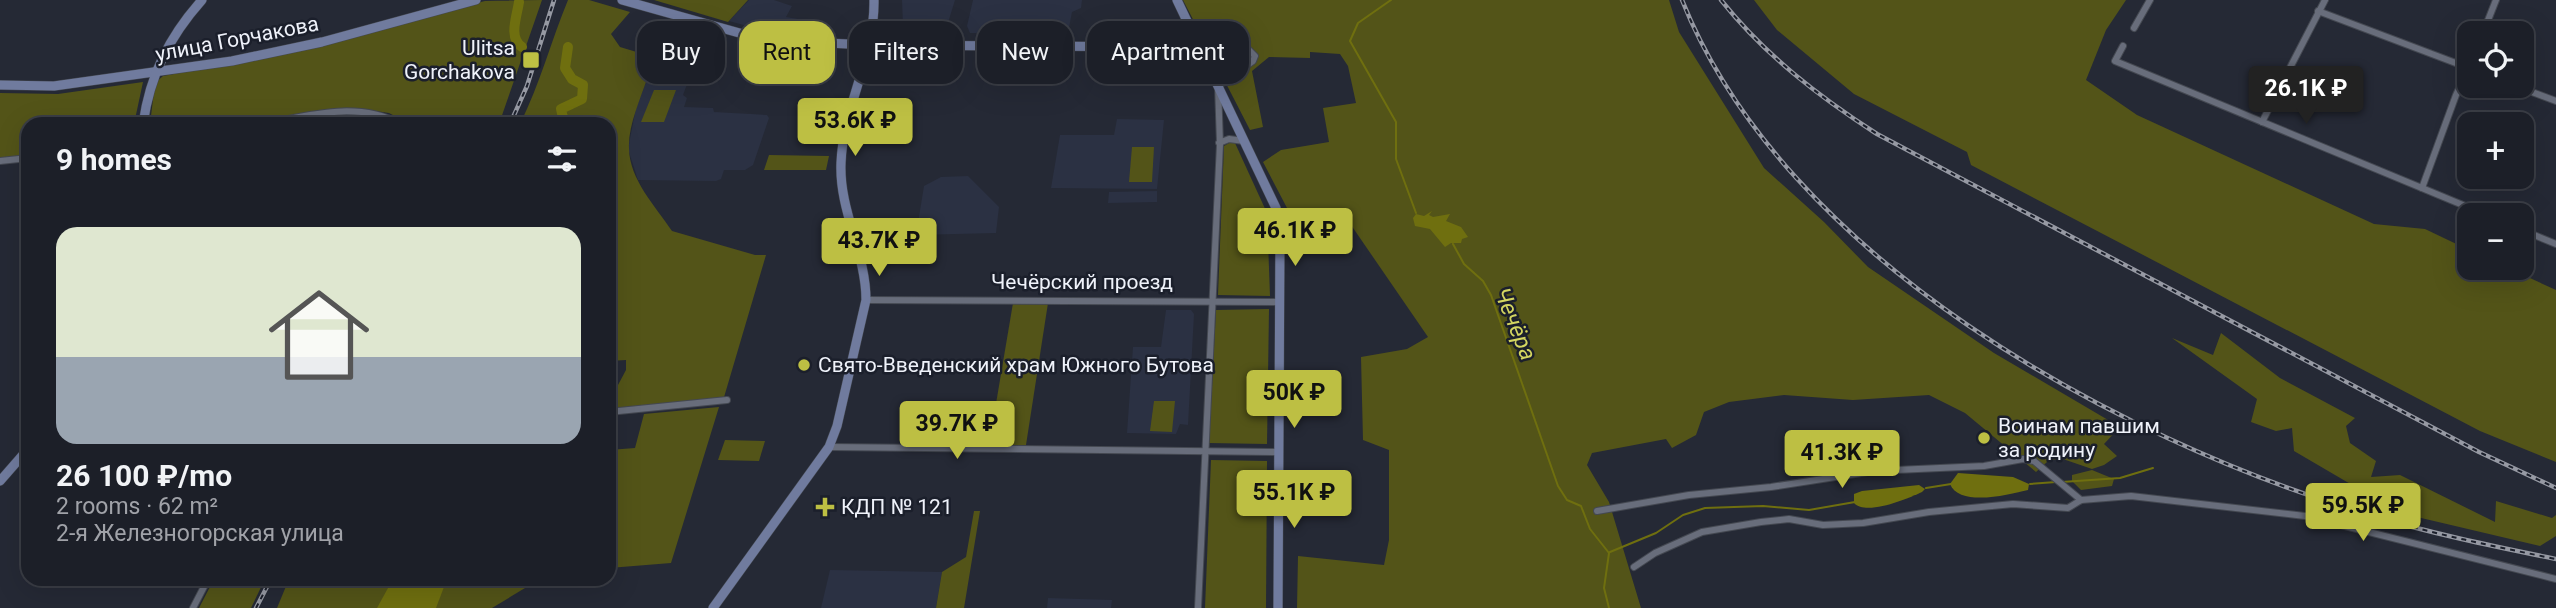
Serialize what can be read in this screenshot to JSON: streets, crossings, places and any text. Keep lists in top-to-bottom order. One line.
{"streets":{"street":["улица Горчакова","Чечёрский проезд"]},"water":["Чечёра"],"places":{"transit":["Ulitsa Gorchakova"],"other":["Свято-Введенский храм Южного Бутова","Воинам павшим за родину"],"health":["КДП № 121"]},"page":{"map_buttons":["+","−"],"chip":["Buy","Rent","Filters","New","Apartment"],"price":["26.1K ₽","53.6K ₽","46.1K ₽","43.7K ₽","50K ₽","39.7K ₽","41.3K ₽","55.1K ₽","59.5K ₽"],"heading":"9 homes","list":[{"name":"26 100 ₽/mo","note":"2 rooms · 62 m² · 2-я Железногорская улица"}]}}
